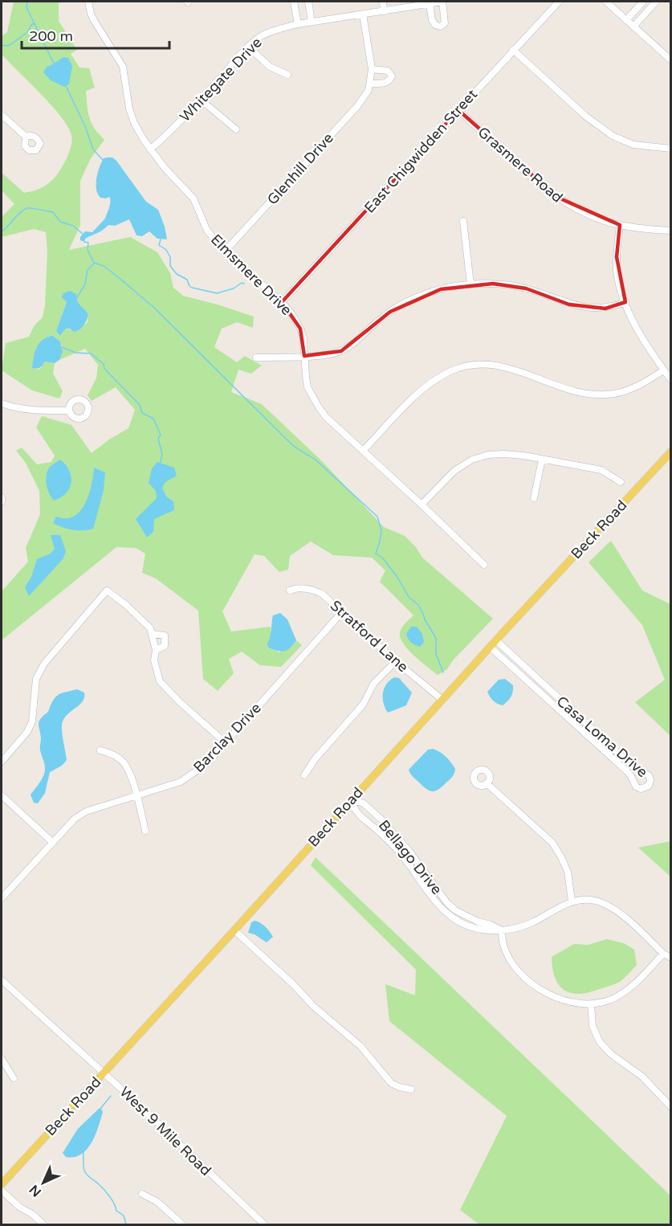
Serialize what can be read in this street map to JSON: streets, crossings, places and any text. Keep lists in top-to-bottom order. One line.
{"streets":{"main road":["Beck Road"],"street":["Whitegate Drive","East Chigwidden Street","Grasmere Road","Glenhill Drive","Elmsmere Drive","Stratford Lane","Casa Loma Drive","Barclay Drive","Bellago Drive","West 9 Mile Road"]},"crossings":[["Whitegate Drive","Glenhill Drive"],["Whitegate Drive","Elmsmere Drive"],["East Chigwidden Street","Grasmere Road"],["East Chigwidden Street","Elmsmere Drive"],["Glenhill Drive","Elmsmere Drive"],["Beck Road","Stratford Lane"],["Beck Road","Casa Loma Drive"],["Beck Road","Bellago Drive"],["Beck Road","West 9 Mile Road"],["Stratford Lane","Barclay Drive"]],"scale_bar":"200 m","north":"bottom left"}
